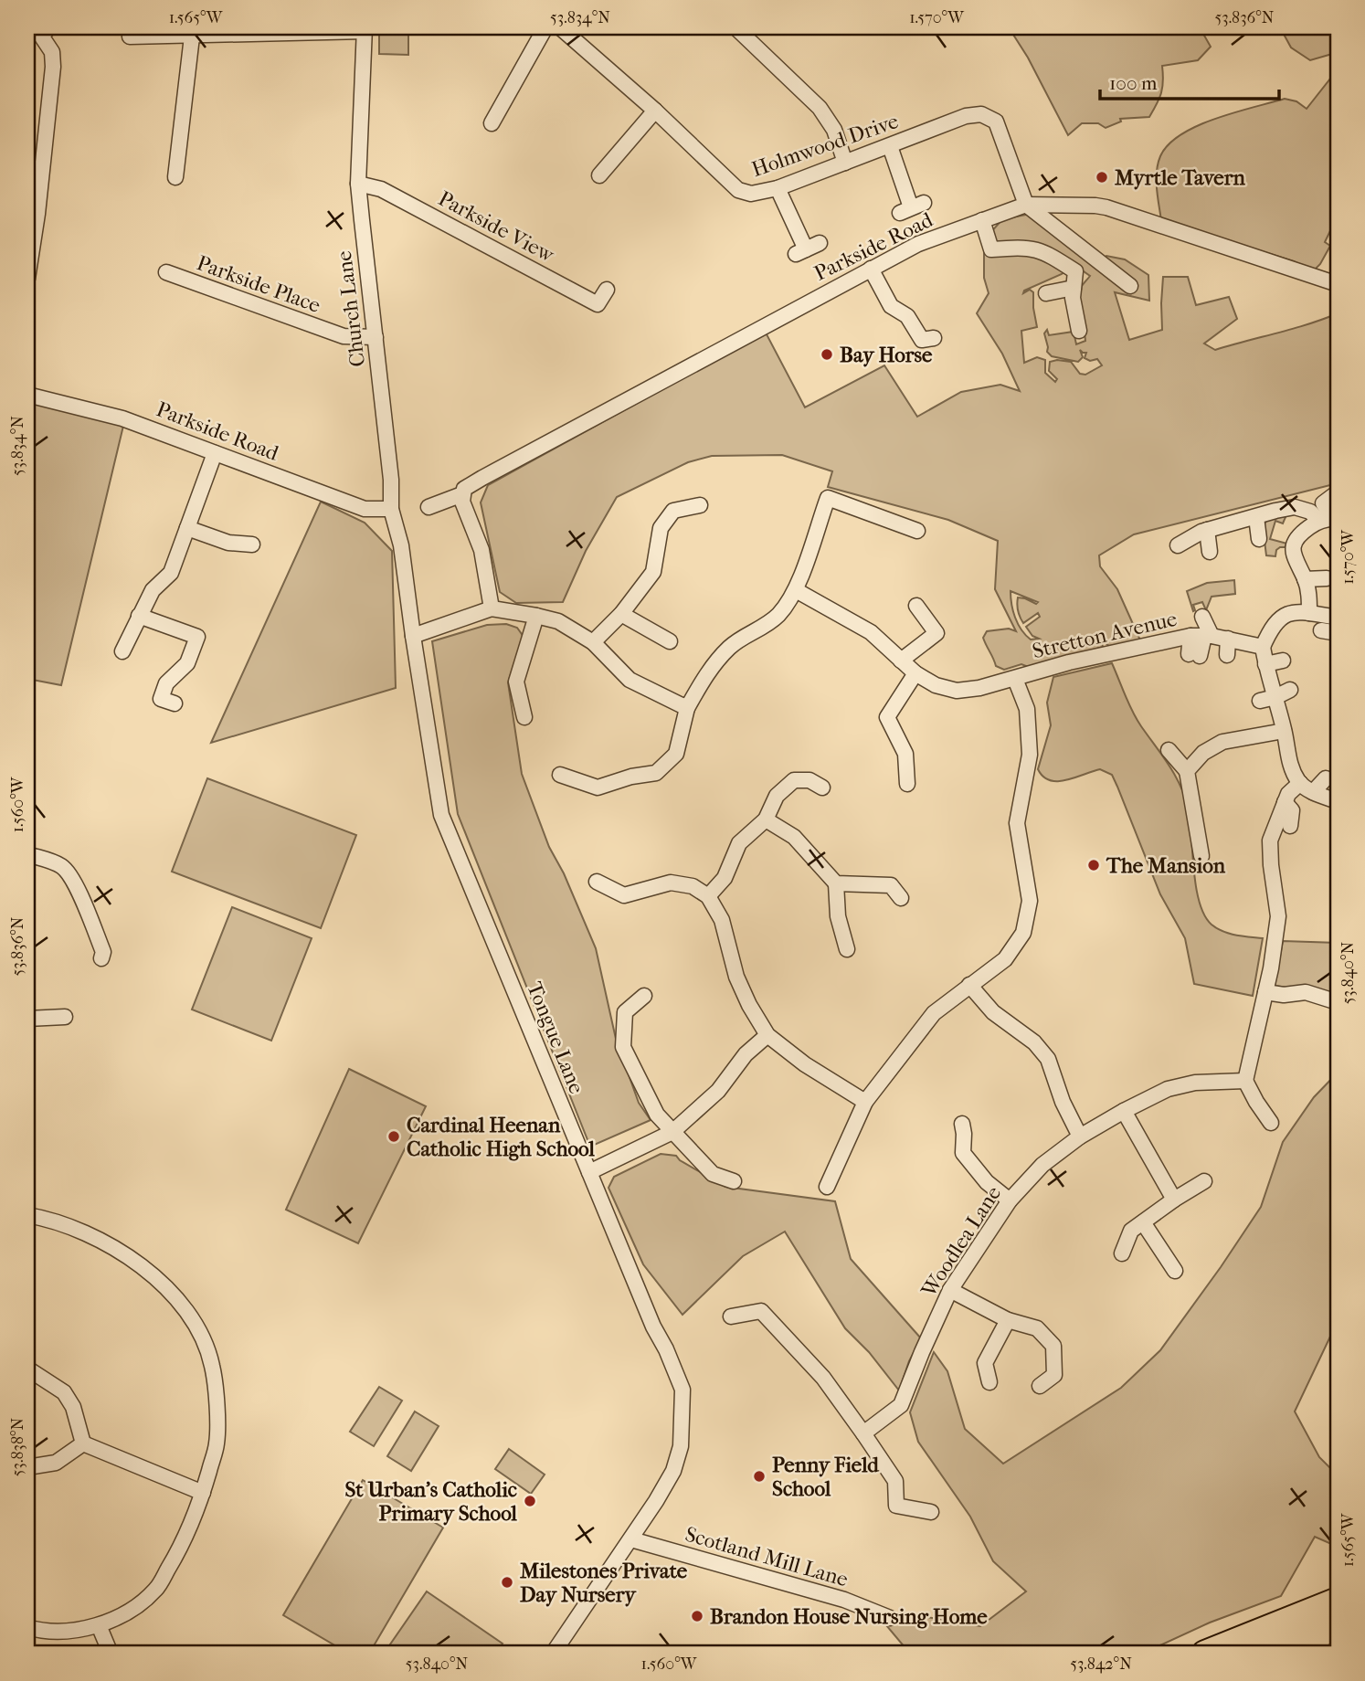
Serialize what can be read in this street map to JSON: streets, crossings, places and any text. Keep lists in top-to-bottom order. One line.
{"streets":{"street":["Holmwood Drive","Parkside View","Parkside Road","Parkside Place","Church Lane","Stretton Avenue","Tongue Lane","Woodlea Lane","Scotland Mill Lane"]},"crossings":[["Holmwood Drive","Parkside Road"],["Parkside View","Church Lane"],["Parkside Road","Church Lane"],["Parkside Road","Tongue Lane"],["Parkside Place","Church Lane"],["Church Lane","Tongue Lane"],["Tongue Lane","Scotland Mill Lane"]],"places":["Myrtle Tavern","Bay Horse","The Mansion","Cardinal Heenan Catholic High School","Penny Field School","St Urban's Catholic Primary School","Milestones Private Day Nursery","Brandon House Nursing Home"],"scale_bar":"100 m","coordinates":["1.565°W","53.834°N","1.570°W","53.836°N","1.560°W","53.840°N","53.838°N","53.842°N"]}
